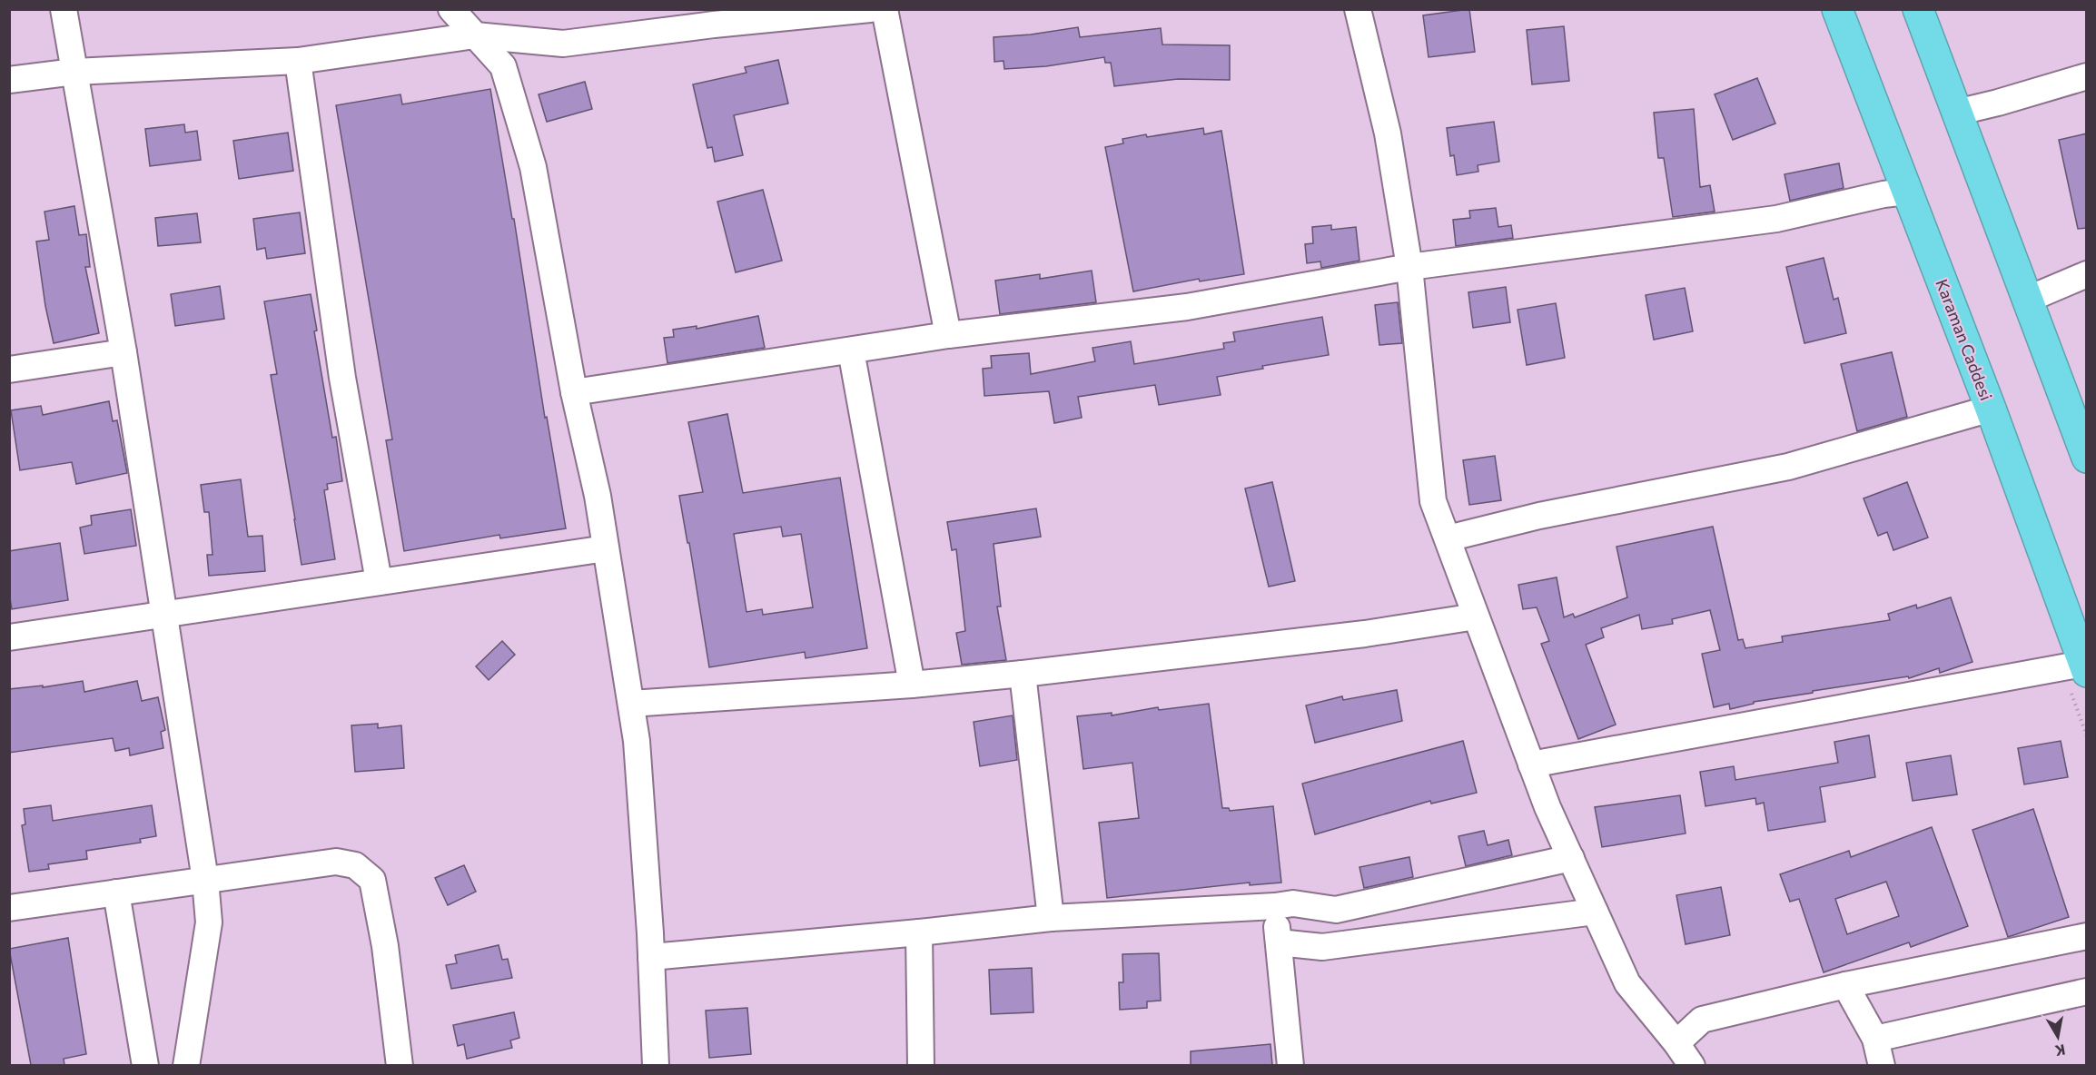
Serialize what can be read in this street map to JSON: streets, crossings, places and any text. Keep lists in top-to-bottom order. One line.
{"streets":{"highway":["Karaman Caddesi"]},"north":"bottom"}
